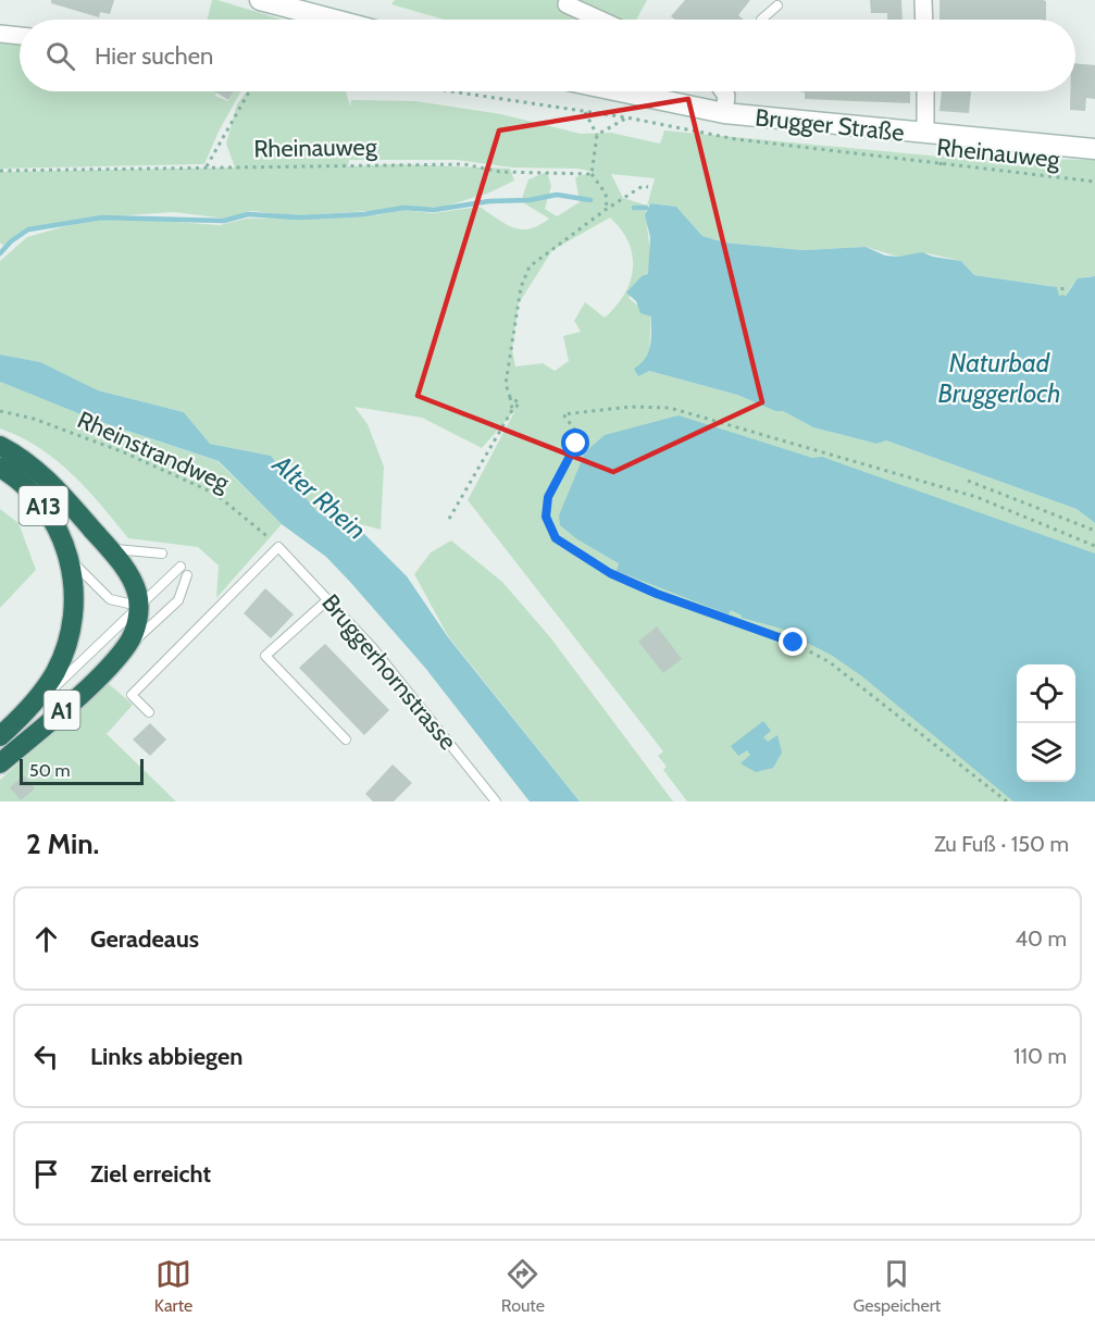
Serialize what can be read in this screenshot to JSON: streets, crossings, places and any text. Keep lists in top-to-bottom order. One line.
{"streets":{"highway":["A13","A1"],"main road":["Brugger Straße"],"lane":["Bruggerhornstrasse"],"path":["Rheinauweg","Rheinstrandweg"]},"crossings":[["Rheinstrandweg","Bruggerhornstrasse"]],"water":["Naturbad Bruggerloch","Alter Rhein"],"scale_bar":"50 m","page":{"search":"Hier suchen","scale":"50 m","heading":["2 Min.","Zu Fuß · 150 m"],"list":[["Geradeaus","40 m"],["Links abbiegen","110 m"],"Ziel erreicht"],"nav":["Karte","Route","Gespeichert"]}}
